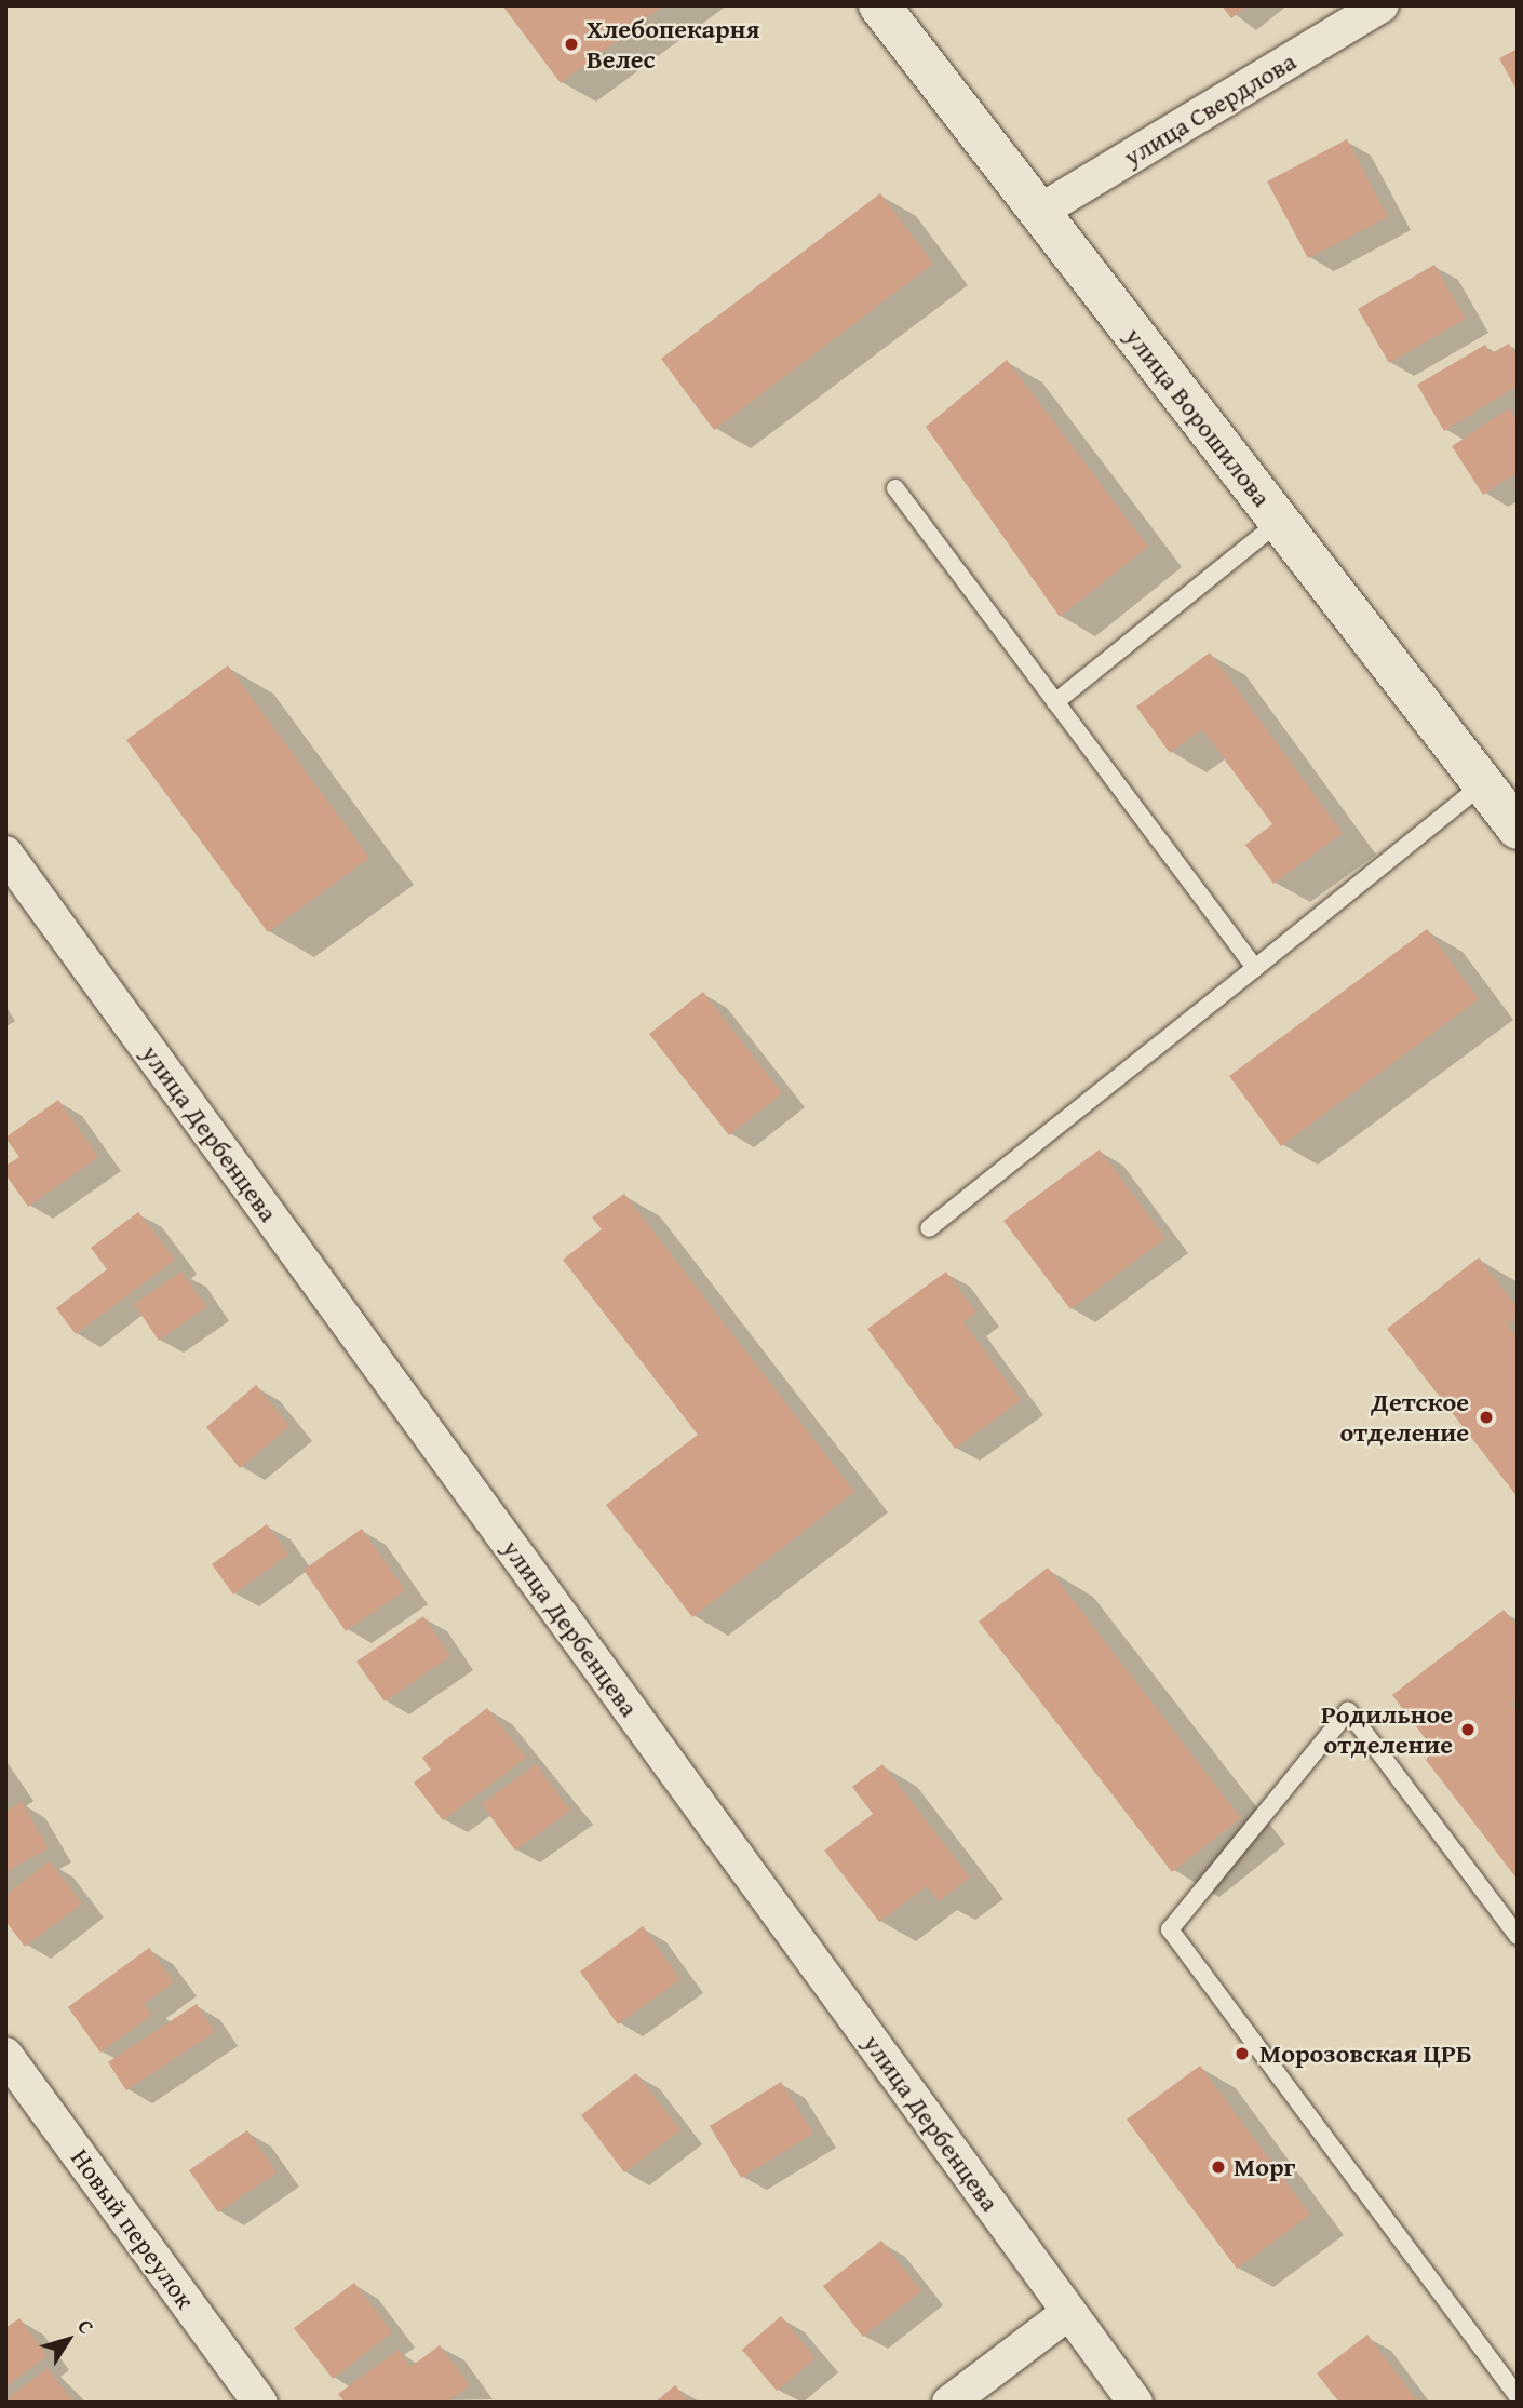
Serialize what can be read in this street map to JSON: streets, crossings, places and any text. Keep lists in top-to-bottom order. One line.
{"streets":{"main road":["улица Ворошилова"],"street":["улица Свердлова","улица Дербенцева","Новый переулок"]},"crossings":[["улица Свердлова","улица Ворошилова"]],"places":["Хлебопекарня Велес","Детское отделение","Родильное отделение","Морозовская ЦРБ","Морг"],"north":"top right"}
